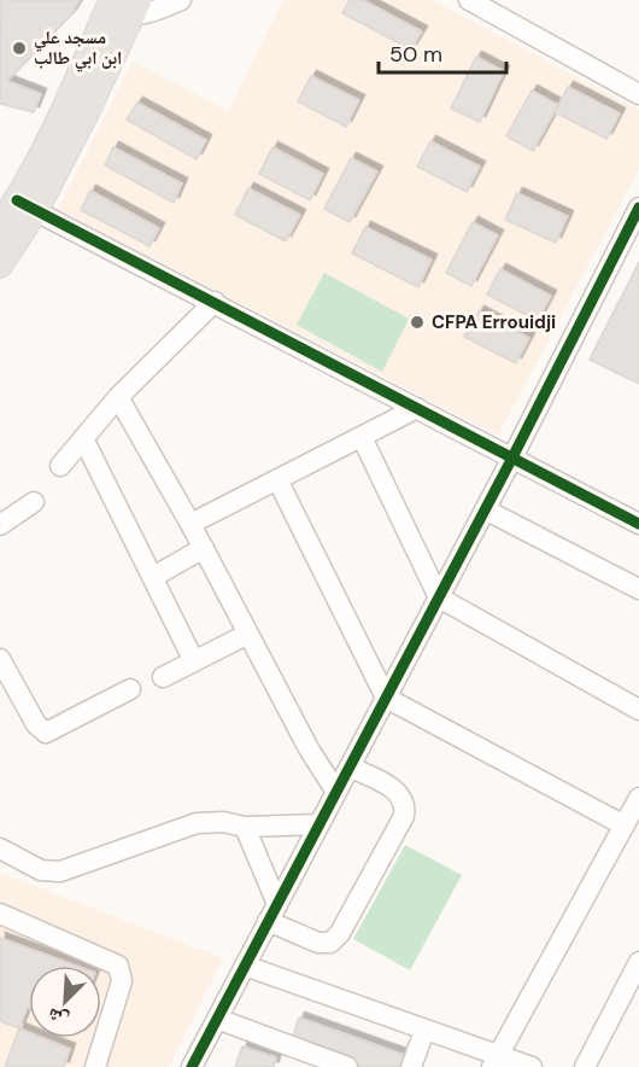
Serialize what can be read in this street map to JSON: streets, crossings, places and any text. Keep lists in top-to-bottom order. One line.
{"places":["مسجد علي ابن ابي طالب","CFPA Errouidji"],"scale_bar":"50 m","north":"bottom left"}
